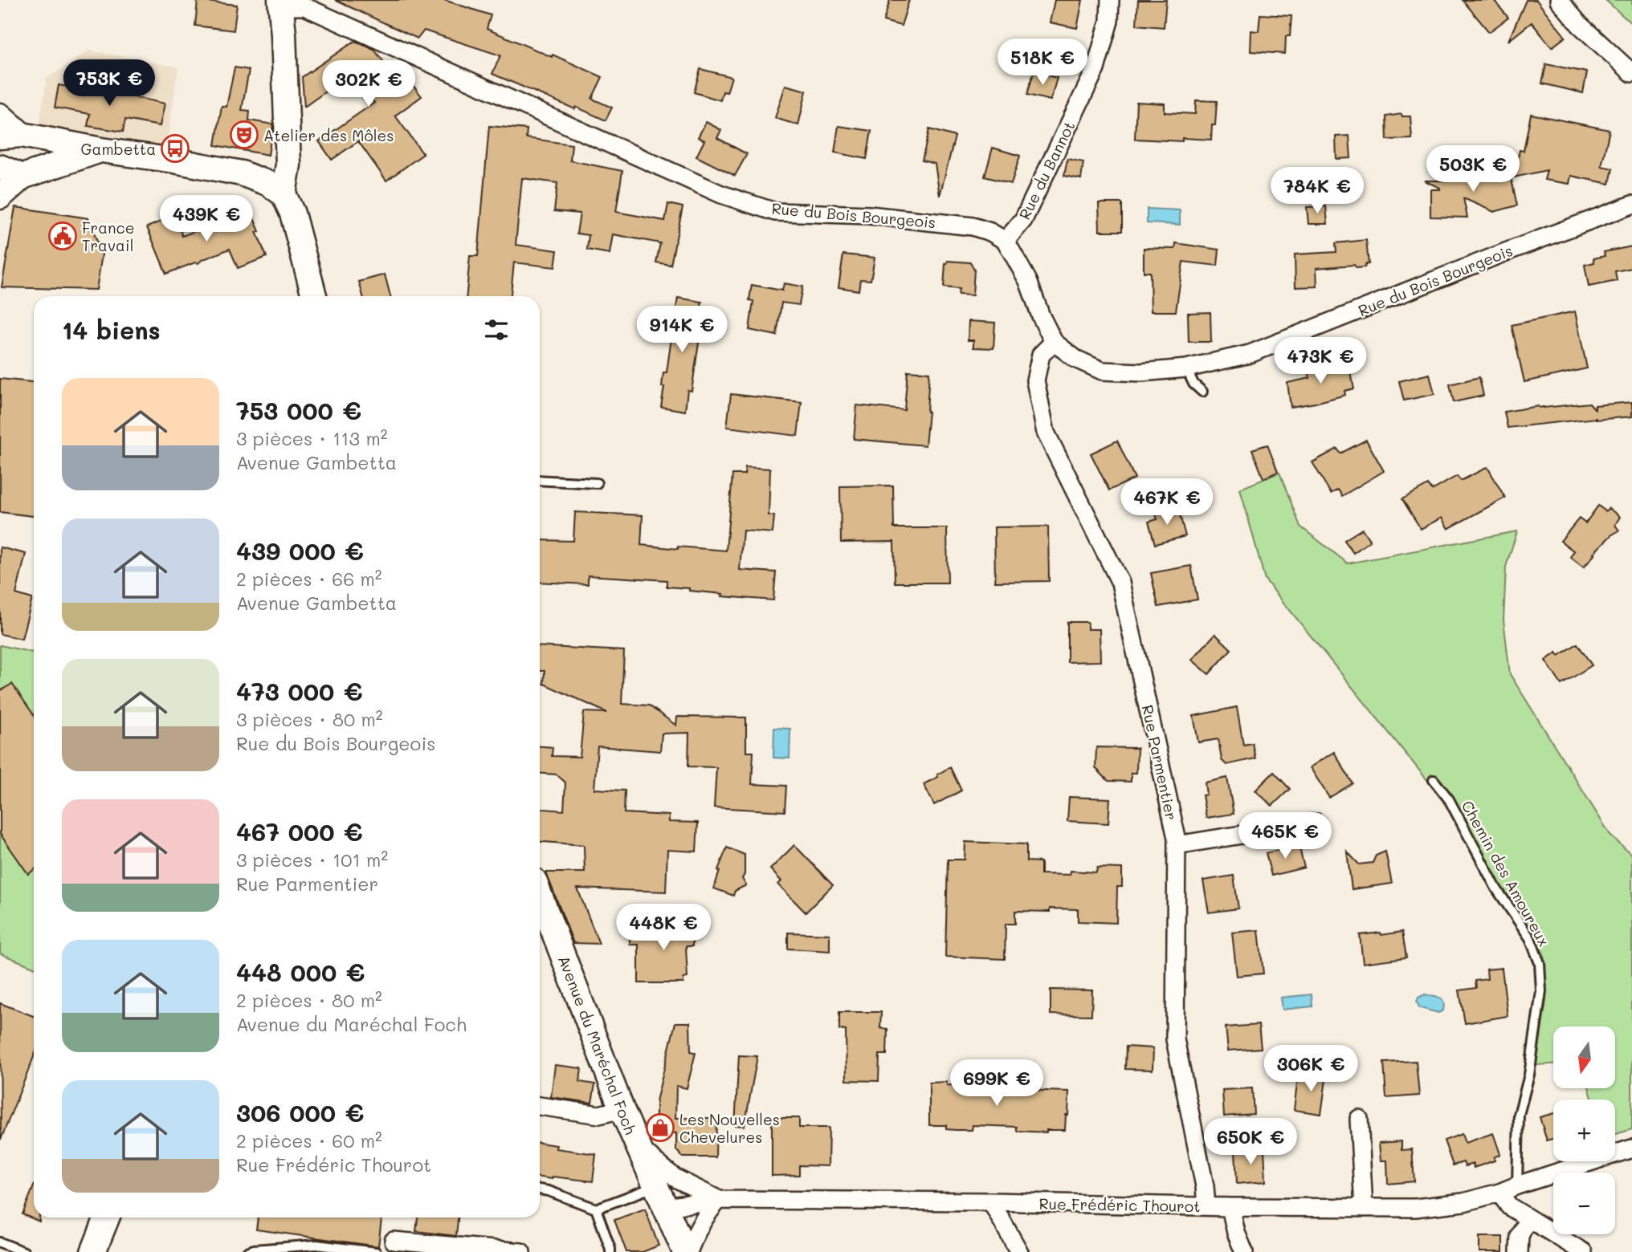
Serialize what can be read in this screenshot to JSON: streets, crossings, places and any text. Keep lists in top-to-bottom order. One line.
{"streets":{"street":["Rue du Bannot","Rue du Bois Bourgeois","Rue Parmentier","Avenue du Maréchal Foch","Rue Frédéric Thourot"],"lane":["Chemin des Amoureux"]},"crossings":[["Rue du Bannot","Rue du Bois Bourgeois"],["Rue du Bois Bourgeois","Rue Parmentier"],["Rue Parmentier","Rue Frédéric Thourot"],["Chemin des Amoureux","Rue Frédéric Thourot"],["Avenue du Maréchal Foch","Rue Frédéric Thourot"]],"places":{"theatre":["Atelier des Môles"],"bus stop":["Gambetta"],"public building":["France Travail"],"shop":["Les Nouvelles Chevelures"]},"north":"bottom","page":{"price":["518K €","753K €","302K €","503K €","784K €","439K €","914K €","473K €","467K €","465K €","448K €","306K €","699K €","650K €"],"heading":"14 biens","list":[{"name":"753 000 €","note":"3 pièces · 113 m² · Avenue Gambetta"},{"name":"439 000 €","note":"2 pièces · 66 m² · Avenue Gambetta"},{"name":"473 000 €","note":"3 pièces · 80 m² · Rue du Bois Bourgeois"},{"name":"467 000 €","note":"3 pièces · 101 m² · Rue Parmentier"},{"name":"448 000 €","note":"2 pièces · 80 m² · Avenue du Maréchal Foch"},{"name":"306 000 €","note":"2 pièces · 60 m² · Rue Frédéric Thourot"}],"map_buttons":["+","−"]}}
